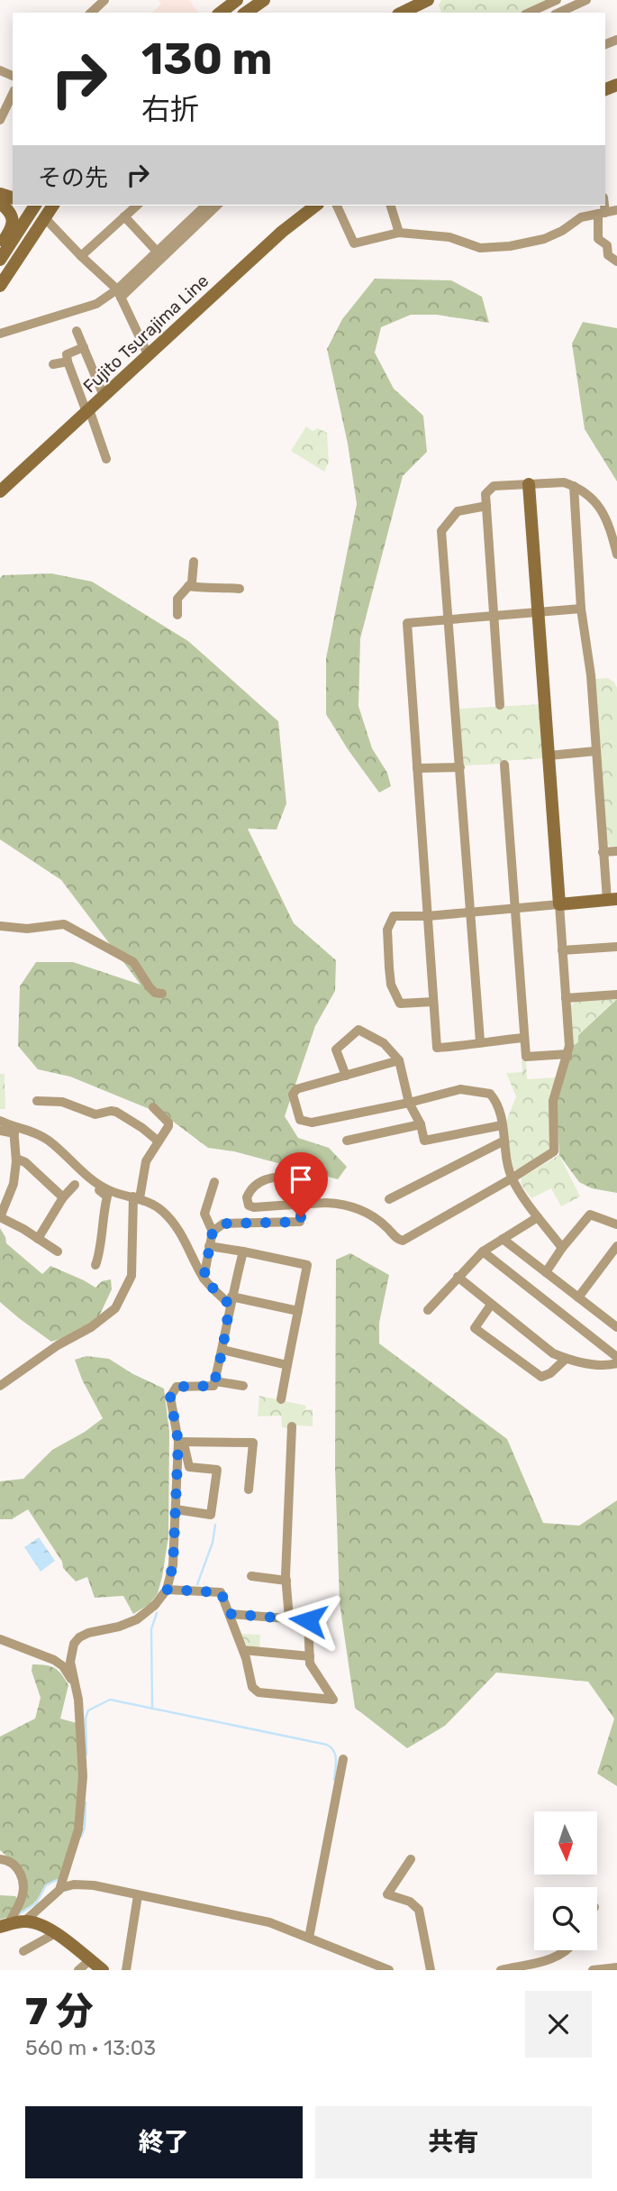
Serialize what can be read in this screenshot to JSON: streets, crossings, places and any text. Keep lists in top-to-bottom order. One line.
{"streets":{"street":["Fujito Tsurajima Line"]},"north":"bottom","page":{"turn":["130 m","右折"],"then":"その先","heading":["7 分","560 m · 13:03"],"buttons":["終了","共有"]}}
